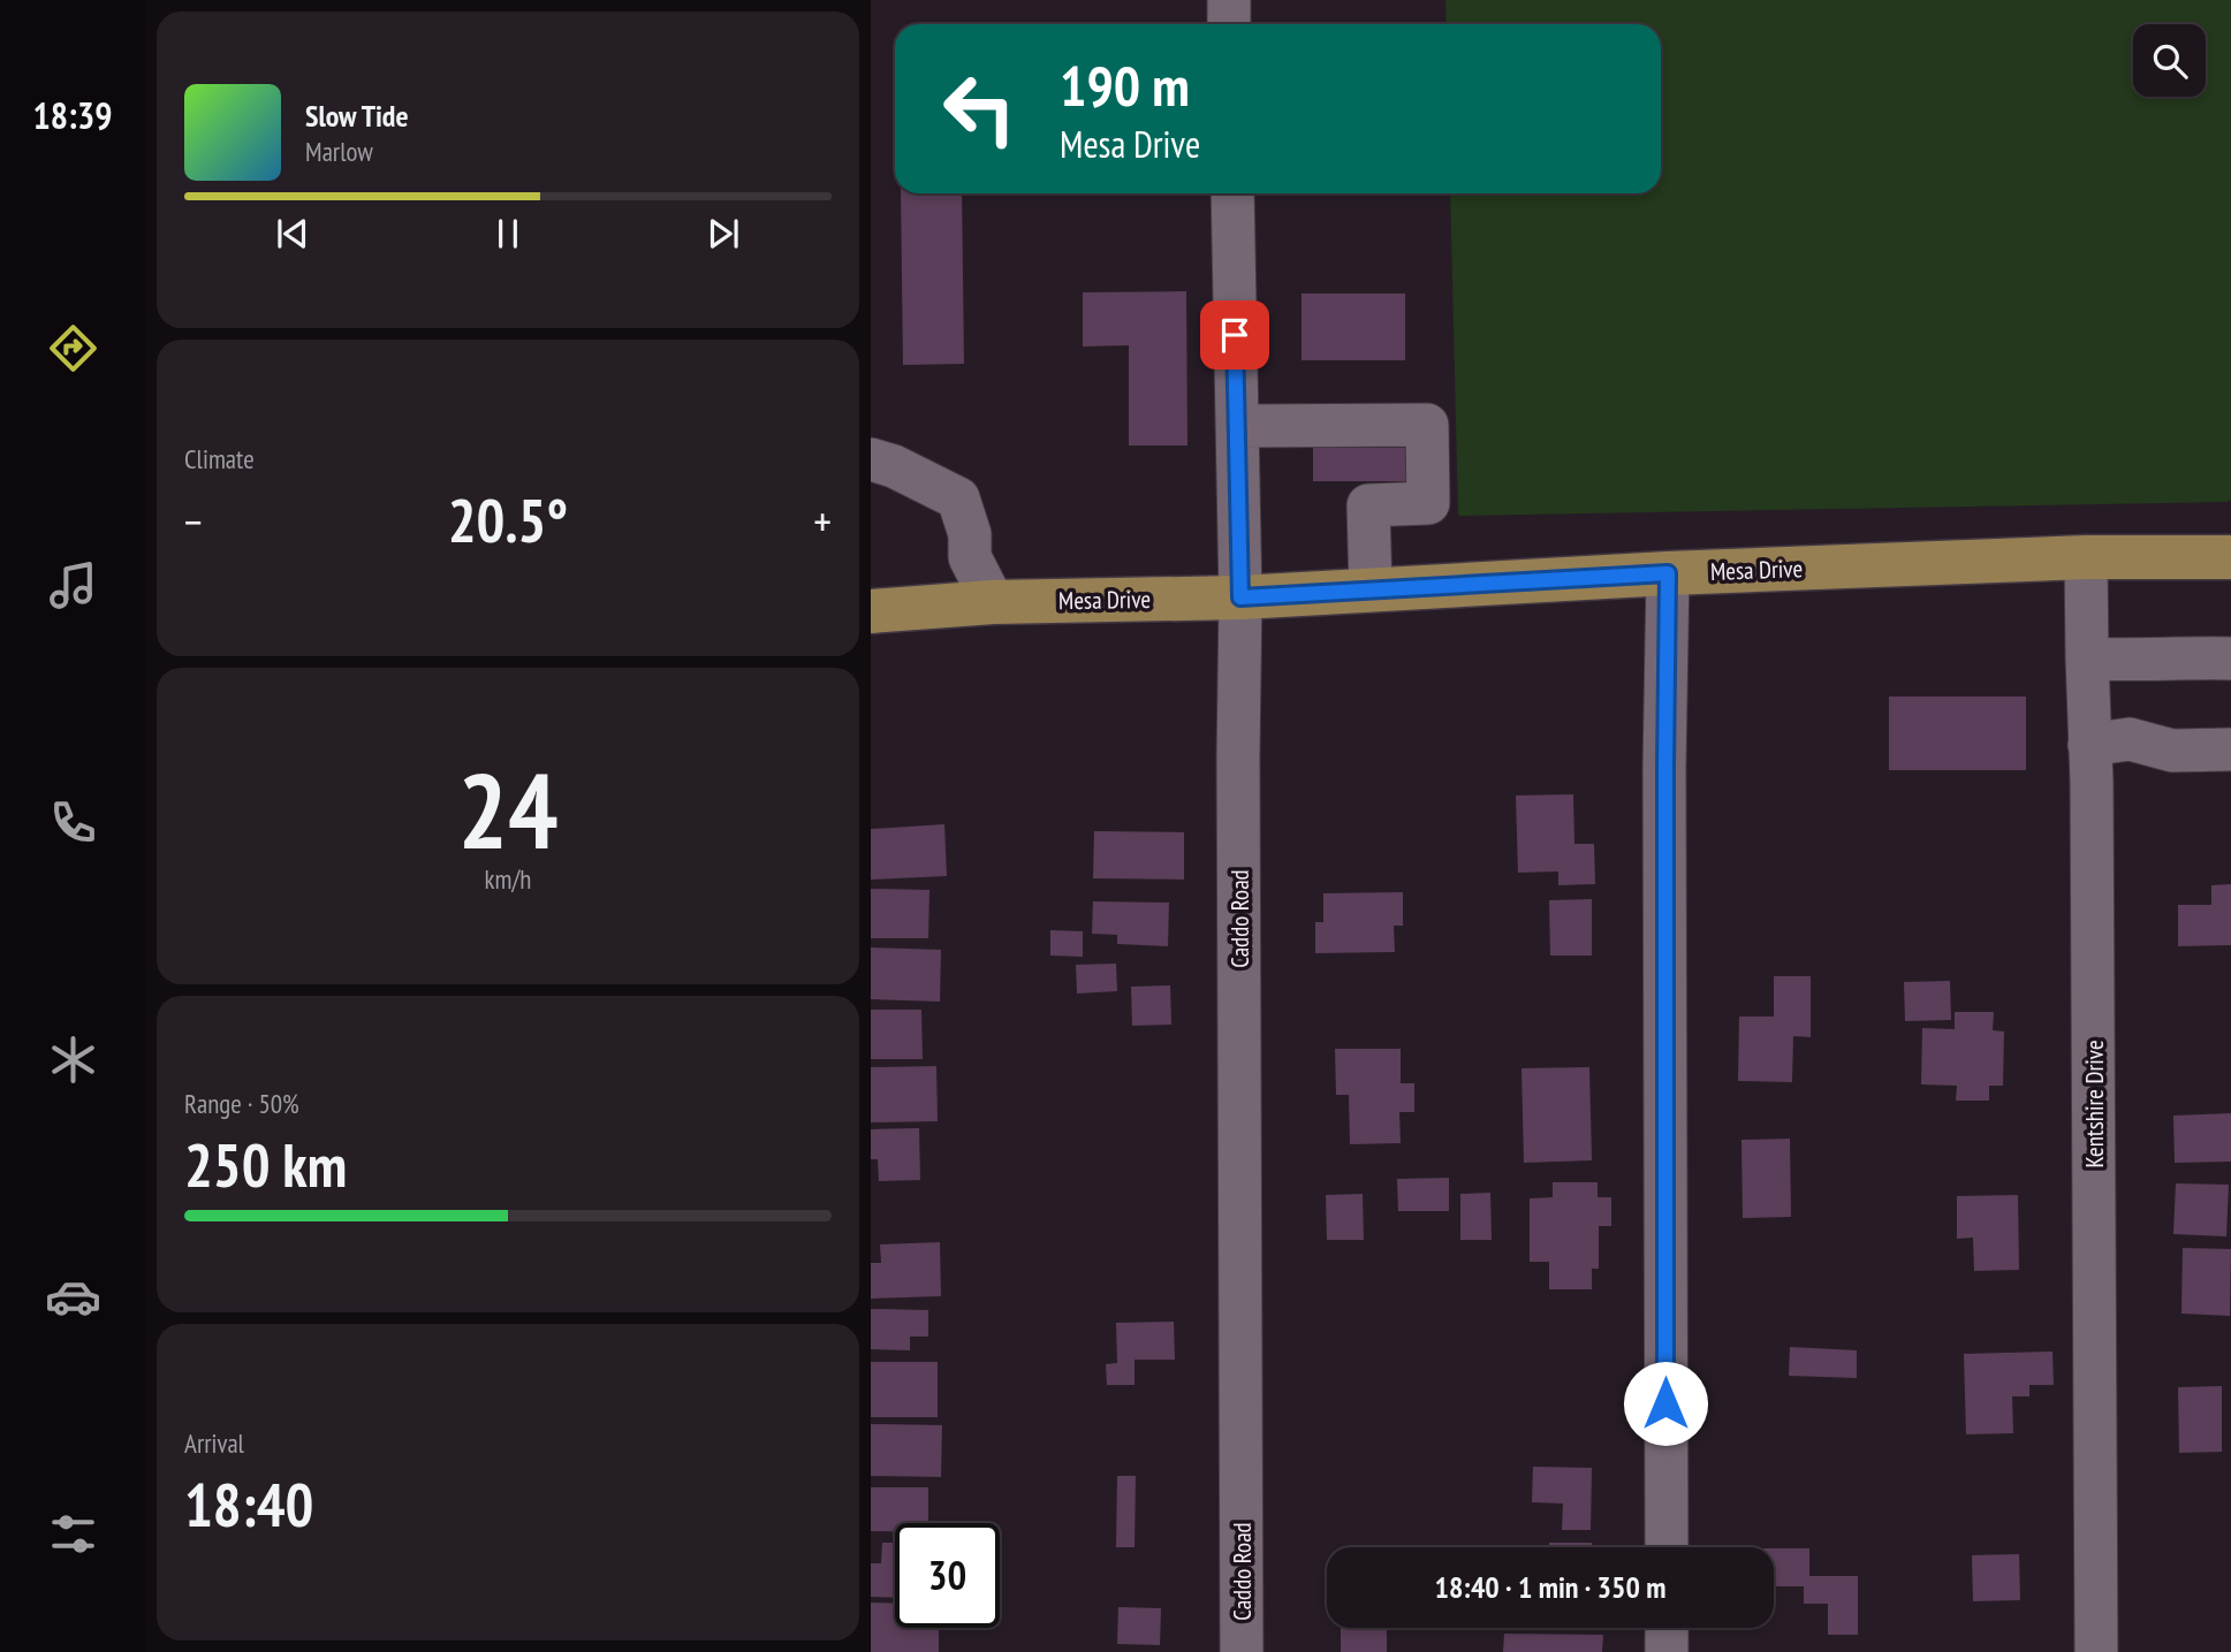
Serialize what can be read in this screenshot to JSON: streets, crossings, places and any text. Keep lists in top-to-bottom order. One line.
{"streets":{"main road":["Mesa Drive"],"street":["Caddo Road","Kentshire Drive"]},"crossings":[["Mesa Drive","Caddo Road"],["Mesa Drive","Kentshire Drive"]],"page":{"tabs":"18:39","turn":["190 m","Mesa Drive"],"song":["Slow Tide","Marlow"],"tile":["Climate",["24","km/h"],["Range · 50%","250 km"],["Arrival","18:40"]],"heat":["−","20.5°","+"],"limit":"30","trip":"18:40 · 1 min · 350 m"}}
